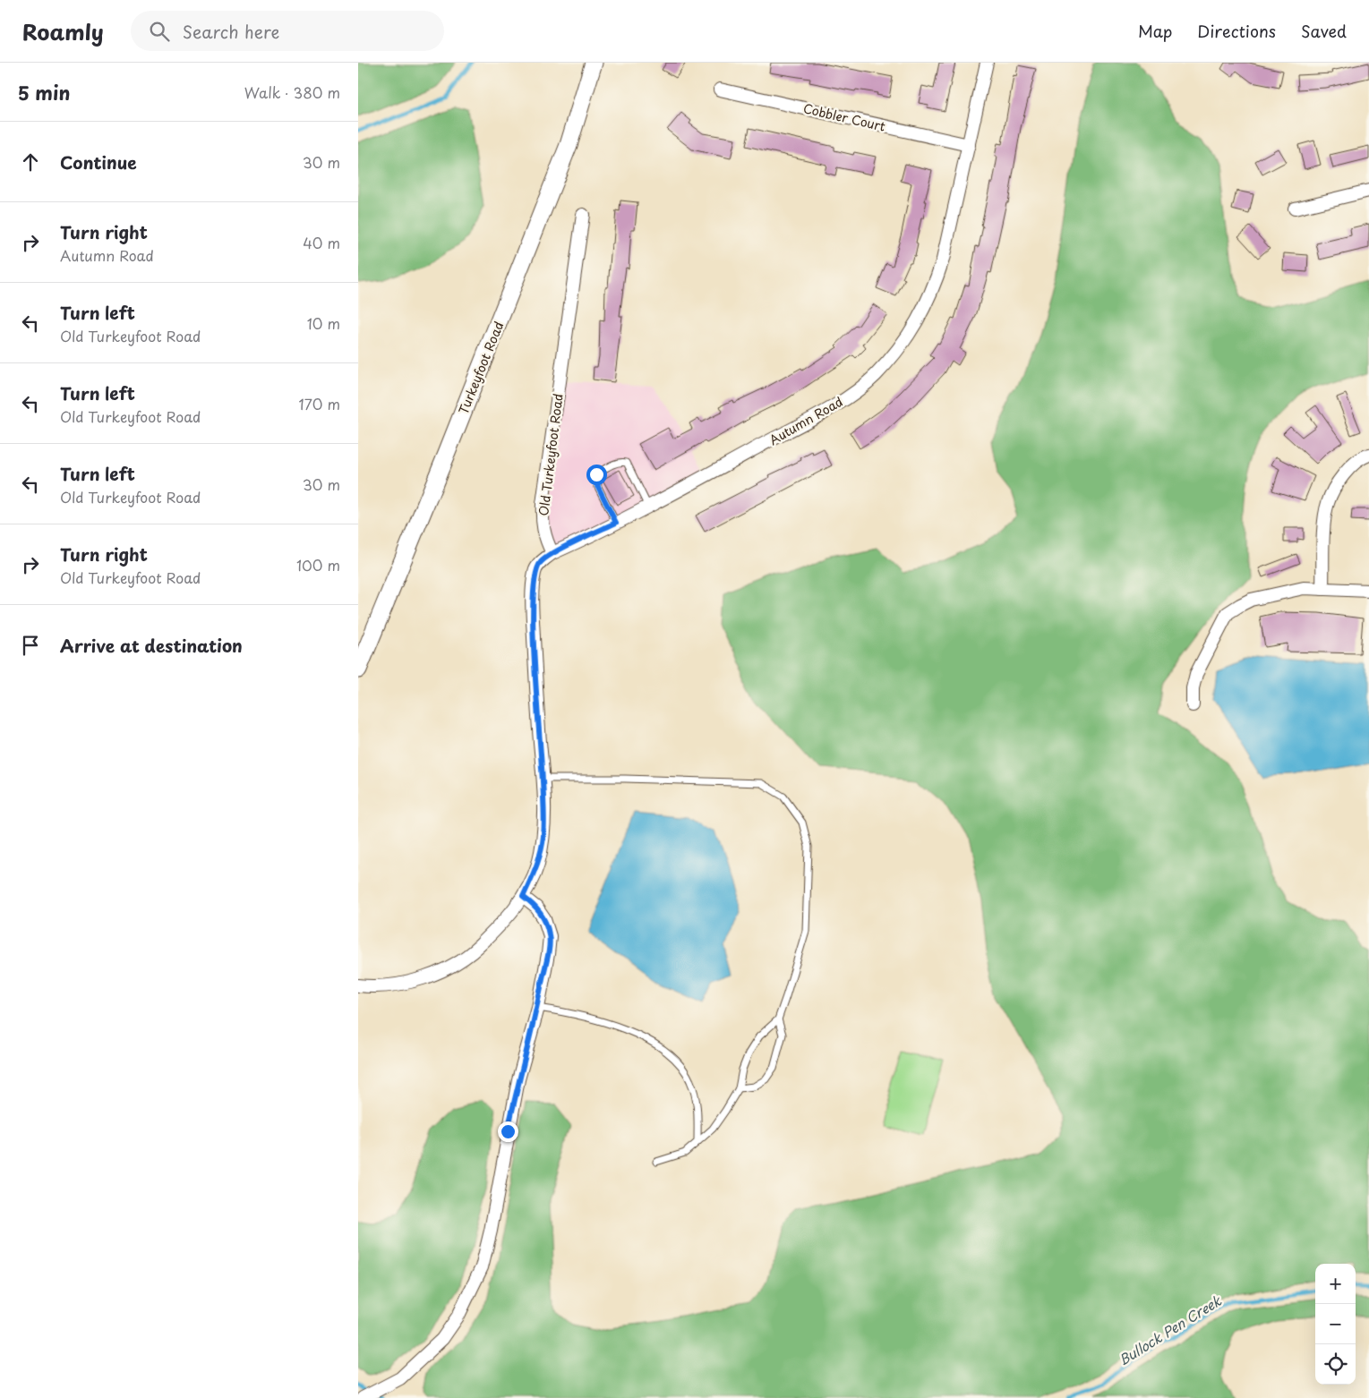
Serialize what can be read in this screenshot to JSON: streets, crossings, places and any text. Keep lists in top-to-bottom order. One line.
{"streets":{"main road":["Turkeyfoot Road"],"street":["Cobbler Court","Autumn Road","Old Turkeyfoot Road"]},"crossings":[["Cobbler Court","Autumn Road"],["Autumn Road","Old Turkeyfoot Road"]],"water":["Bullock Pen Creek"],"page":{"header":"Roamly","search":"Search here","nav":["Map","Directions","Saved"],"heading":["5 min","Walk · 380 m"],"list":[["Continue","30 m"],["Turn right","Autumn Road","40 m"],["Turn left","Old Turkeyfoot Road","10 m"],["Turn left","Old Turkeyfoot Road","170 m"],["Turn left","Old Turkeyfoot Road","30 m"],["Turn right","Old Turkeyfoot Road","100 m"],"Arrive at destination"],"map_buttons":["+","−"]}}
